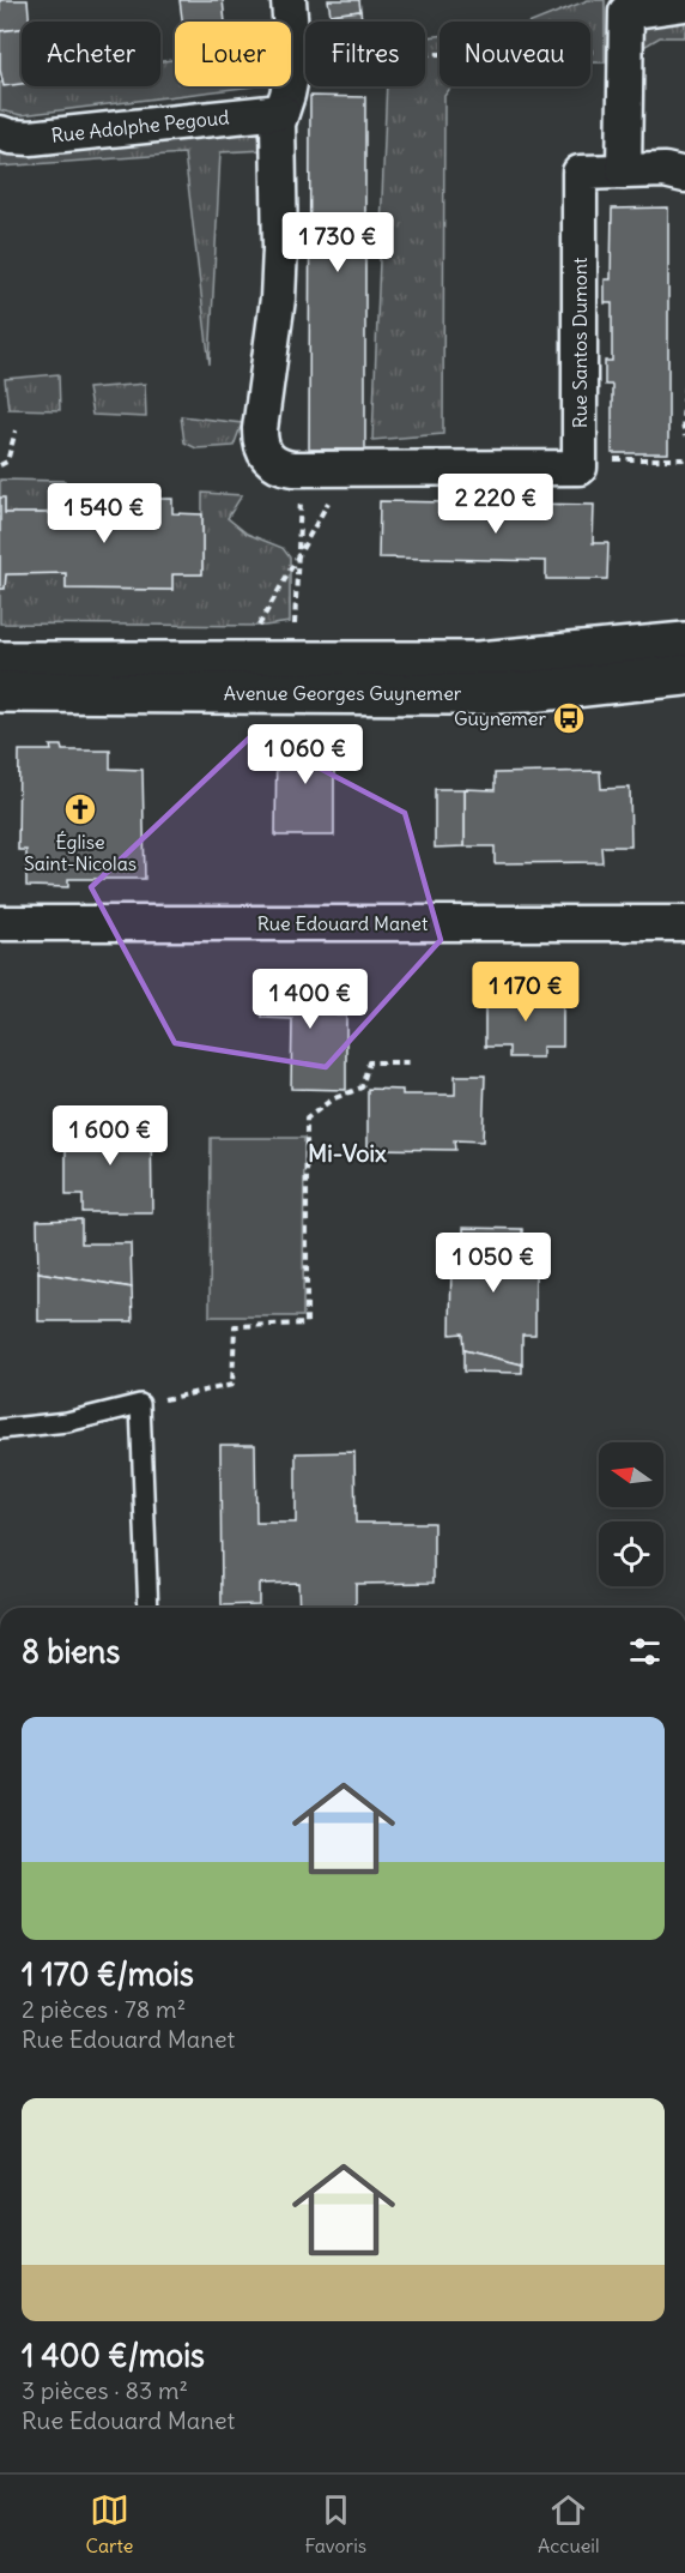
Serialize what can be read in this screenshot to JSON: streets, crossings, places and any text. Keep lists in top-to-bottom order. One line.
{"streets":{"street":["Rue Adolphe Pegoud","Rue Santos Dumont","Avenue Georges Guynemer","Rue Edouard Manet"]},"districts":["Mi-Voix"],"places":{"bus stop":["Guynemer"],"church":["Église Saint-Nicolas"]},"north":"left","page":{"chip":["Acheter","Louer","Filtres","Nouveau"],"price":["1 730 €","2 220 €","1 540 €","1 060 €","1 170 €","1 400 €","1 600 €","1 050 €"],"heading":"8 biens","list":[{"name":"1 170 €/mois","note":"2 pièces · 78 m² · Rue Edouard Manet"},{"name":"1 400 €/mois","note":"3 pièces · 83 m² · Rue Edouard Manet"}],"tabs":["Carte","Favoris","Accueil"]}}
